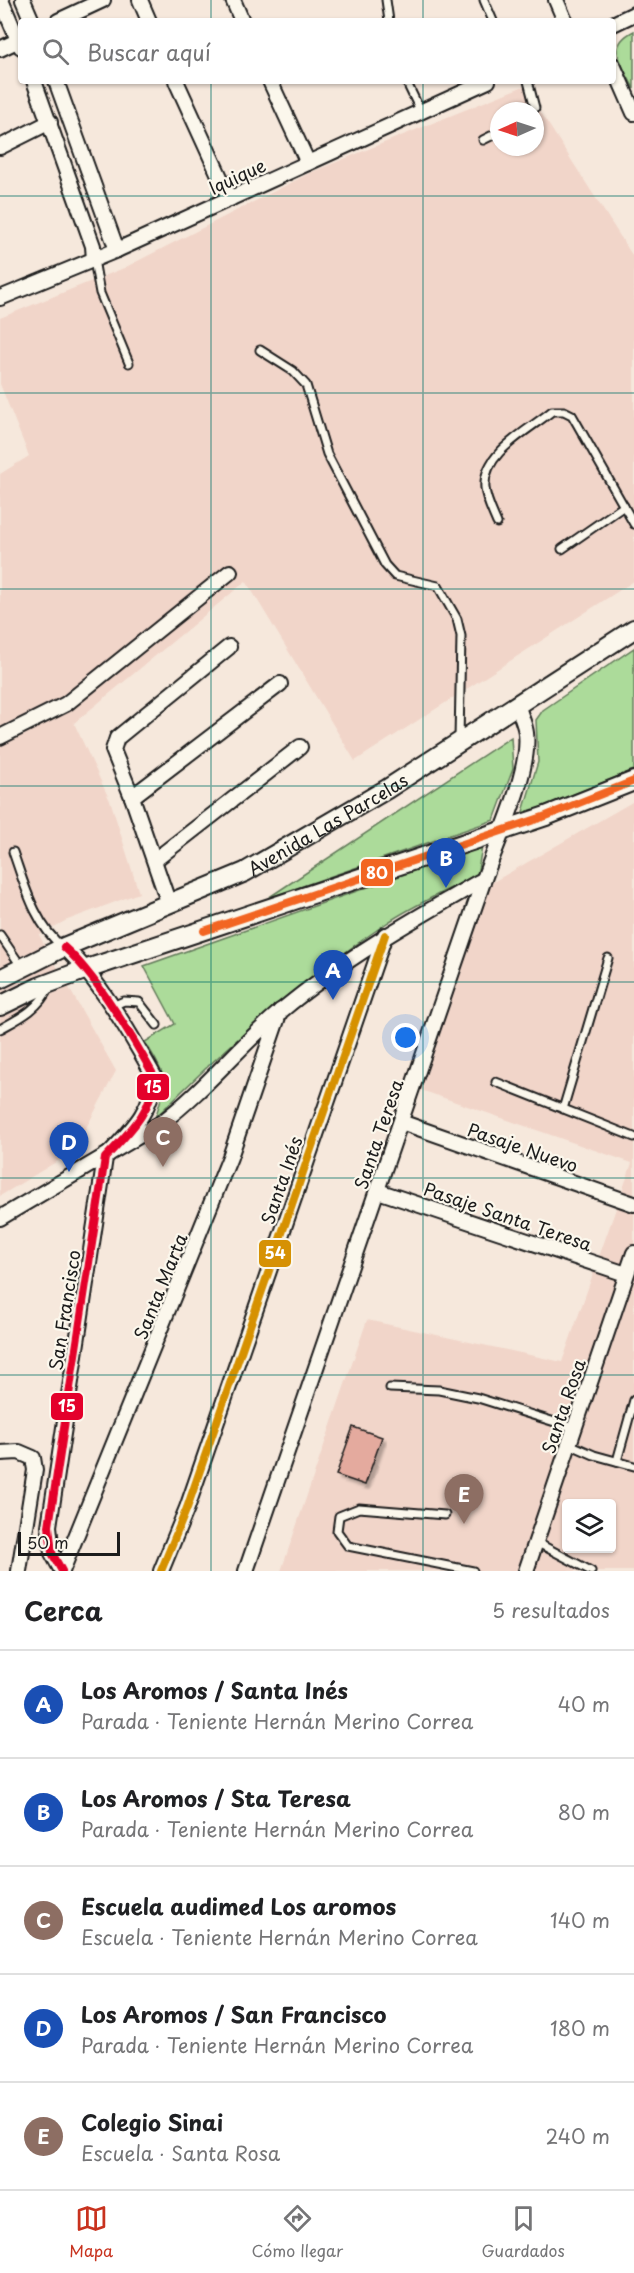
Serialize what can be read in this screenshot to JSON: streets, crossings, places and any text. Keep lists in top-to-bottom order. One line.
{"streets":{"street":["Iquique","Avenida Las Parcelas","Santa Teresa","Pasaje Nuevo","Santa Inés","Pasaje Santa Teresa","Santa Marta","San Francisco","Santa Rosa"]},"crossings":[["Avenida Las Parcelas","Santa Teresa"],["Santa Teresa","Pasaje Nuevo"],["Santa Teresa","Pasaje Santa Teresa"],["Pasaje Santa Teresa","Santa Rosa"],["Santa Marta","San Francisco"]],"lines":["transit line 80","transit line 54","transit line 15"],"scale_bar":"50 m","north":"left","page":{"search":"Buscar aquí","pins":["B","A","C","D","E"],"scale":"50 m","heading":["Cerca","5 resultados"],"list":[{"mark":"A","name":"Los Aromos / Santa Inés","note":"Parada · Teniente Hernán Merino Correa","value":"40 m"},{"mark":"B","name":"Los Aromos / Sta Teresa","note":"Parada · Teniente Hernán Merino Correa","value":"80 m"},{"mark":"C","name":"Escuela audimed Los aromos","note":"Escuela · Teniente Hernán Merino Correa","value":"140 m"},{"mark":"D","name":"Los Aromos / San Francisco","note":"Parada · Teniente Hernán Merino Correa","value":"180 m"},{"mark":"E","name":"Colegio Sinai","note":"Escuela · Santa Rosa","value":"240 m"}],"nav":["Mapa","Cómo llegar","Guardados"]}}
